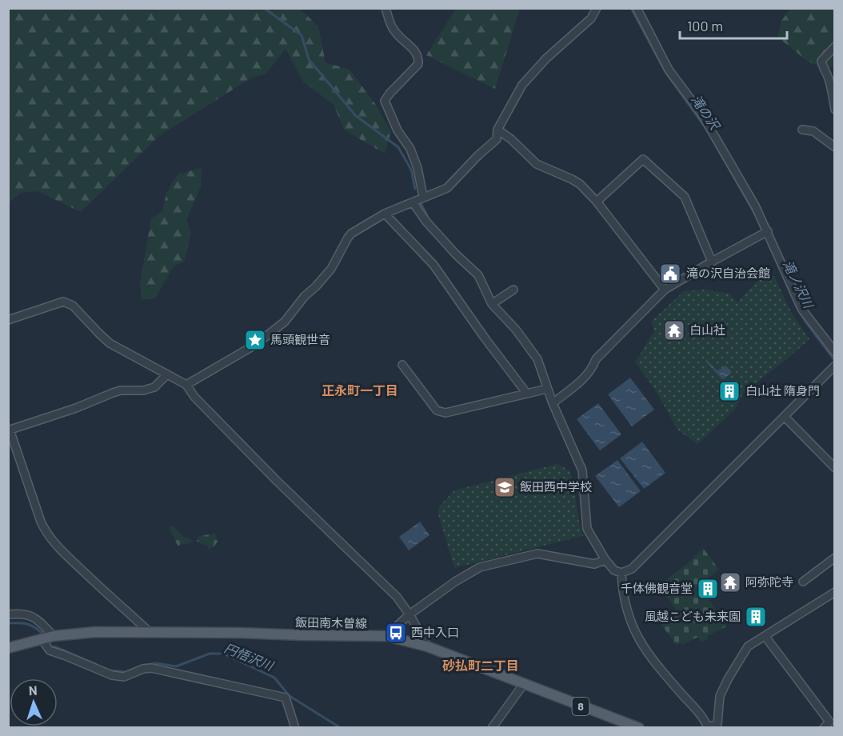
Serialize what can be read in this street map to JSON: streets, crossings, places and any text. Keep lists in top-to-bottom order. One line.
{"streets":{"main road":["飯田南木曽線","8"]},"districts":["正永町一丁目","砂払町二丁目"],"water":["滝の沢","滝ノ沢川","円悟沢川"],"places":{"public building":["滝の沢自治会館"],"temple":["白山社","阿弥陀寺"],"place":["馬頭観世音"],"building":["白山社 隋身門","千体佛観音堂","風越こども未来園"],"school or university":["飯田西中学校"],"bus stop":["西中入口"]},"scale_bar":"100 m","north":"top"}
